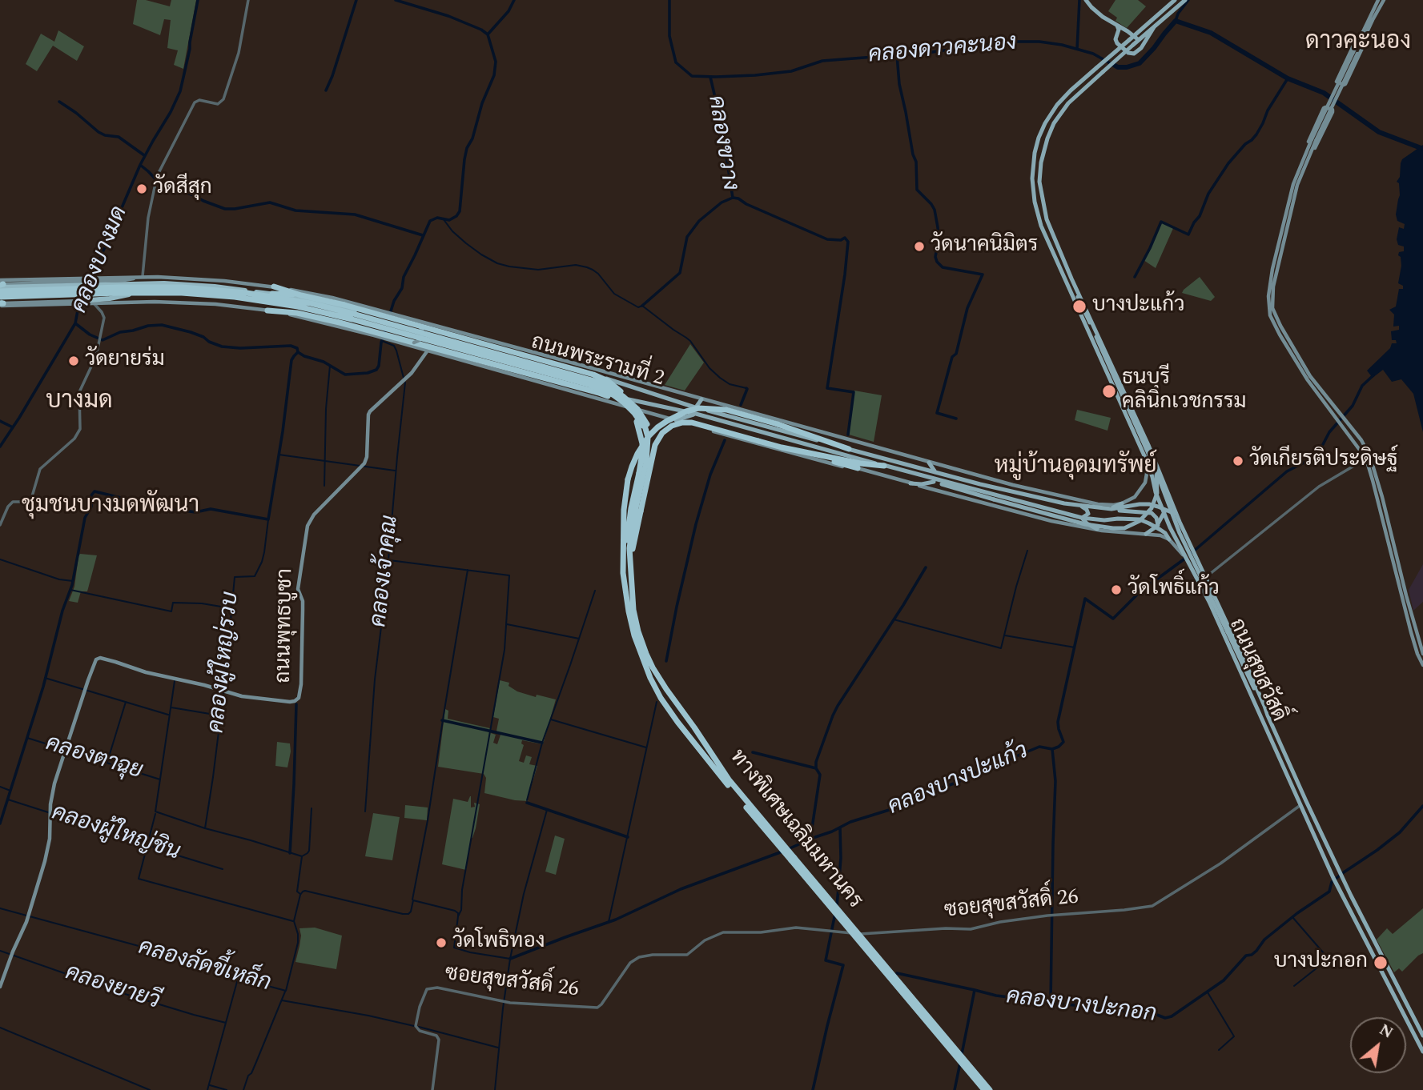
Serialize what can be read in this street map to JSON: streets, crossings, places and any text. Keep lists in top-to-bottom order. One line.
{"streets":{"highway":["ถนนพระรามที่ 2","ทางพิเศษเฉลิมมหานคร"],"main road":["ถนนพุทธบูชา","ถนนสุขสวัสดิ์"],"street":["ซอยสุขสวัสดิ์ 26"]},"crossings":[["ถนนพระรามที่ 2","ถนนพุทธบูชา"],["ถนนพระรามที่ 2","ถนนสุขสวัสดิ์"],["ถนนสุขสวัสดิ์","ซอยสุขสวัสดิ์ 26"]],"districts":["ดาวคะนอง","บางมด","หมู่บ้านอุดมทรัพย์","ชุมชนบางมดพัฒนา"],"water":["คลองดาวคะนอง","คลองขวาง","คลองบางมด","คลองเจ้าคุณ","คลองผู้ใหญ่รวบ","คลองตาฉุย","คลองบางปะแก้ว","คลองผู้ใหญ่ชิน","คลองลัดขี้เหล็ก","คลองยายวี","คลองบางปะกอก"],"places":["วัดสีสุก","วัดนาคนิมิตร","บางปะแก้ว","วัดยายร่ม","ธนบุรี คลินิกเวชกรรม","วัดเกียรติประดิษฐ์","วัดโพธิ์แก้ว","วัดโพธิทอง","บางปะกอก"],"north":"top right"}
